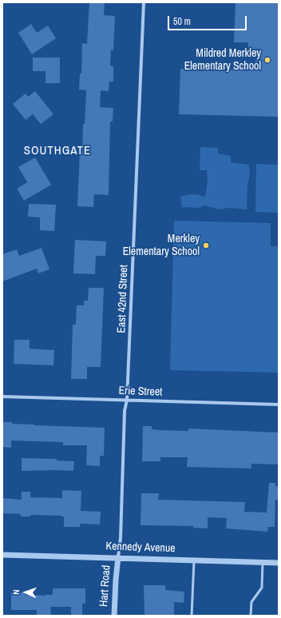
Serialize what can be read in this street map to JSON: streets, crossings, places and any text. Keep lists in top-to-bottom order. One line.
{"streets":{"street":["East 42nd Street","Erie Street","Kennedy Avenue","Hart Road"]},"crossings":[["East 42nd Street","Erie Street"],["East 42nd Street","Kennedy Avenue"],["East 42nd Street","Hart Road"],["Kennedy Avenue","Hart Road"]],"districts":["SOUTHGATE"],"places":["Mildred Merkley Elementary School","Merkley Elementary School"],"scale_bar":"50 m","north":"left"}
